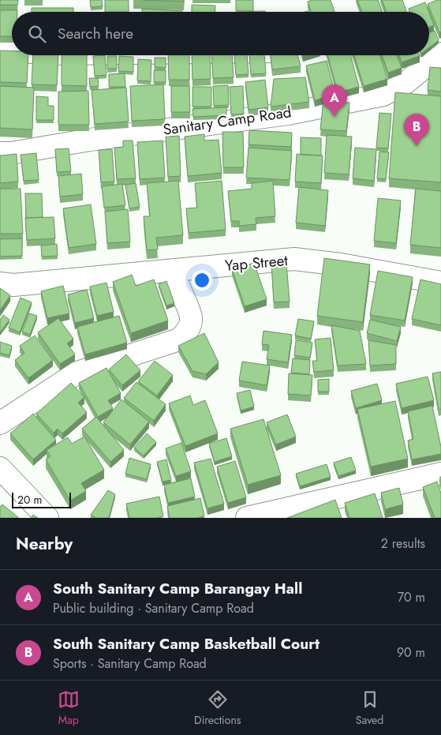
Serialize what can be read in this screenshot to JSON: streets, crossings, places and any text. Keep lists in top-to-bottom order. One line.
{"streets":{"street":["Sanitary Camp Road","Yap Street"]},"scale_bar":"20 m","page":{"search":"Search here","pins":["A","B"],"scale":"20 m","heading":["Nearby","2 results"],"list":[{"mark":"A","name":"South Sanitary Camp Barangay Hall","note":"Public building · Sanitary Camp Road","value":"70 m"},{"mark":"B","name":"South Sanitary Camp Basketball Court","note":"Sports · Sanitary Camp Road","value":"90 m"}],"nav":["Map","Directions","Saved"]}}
